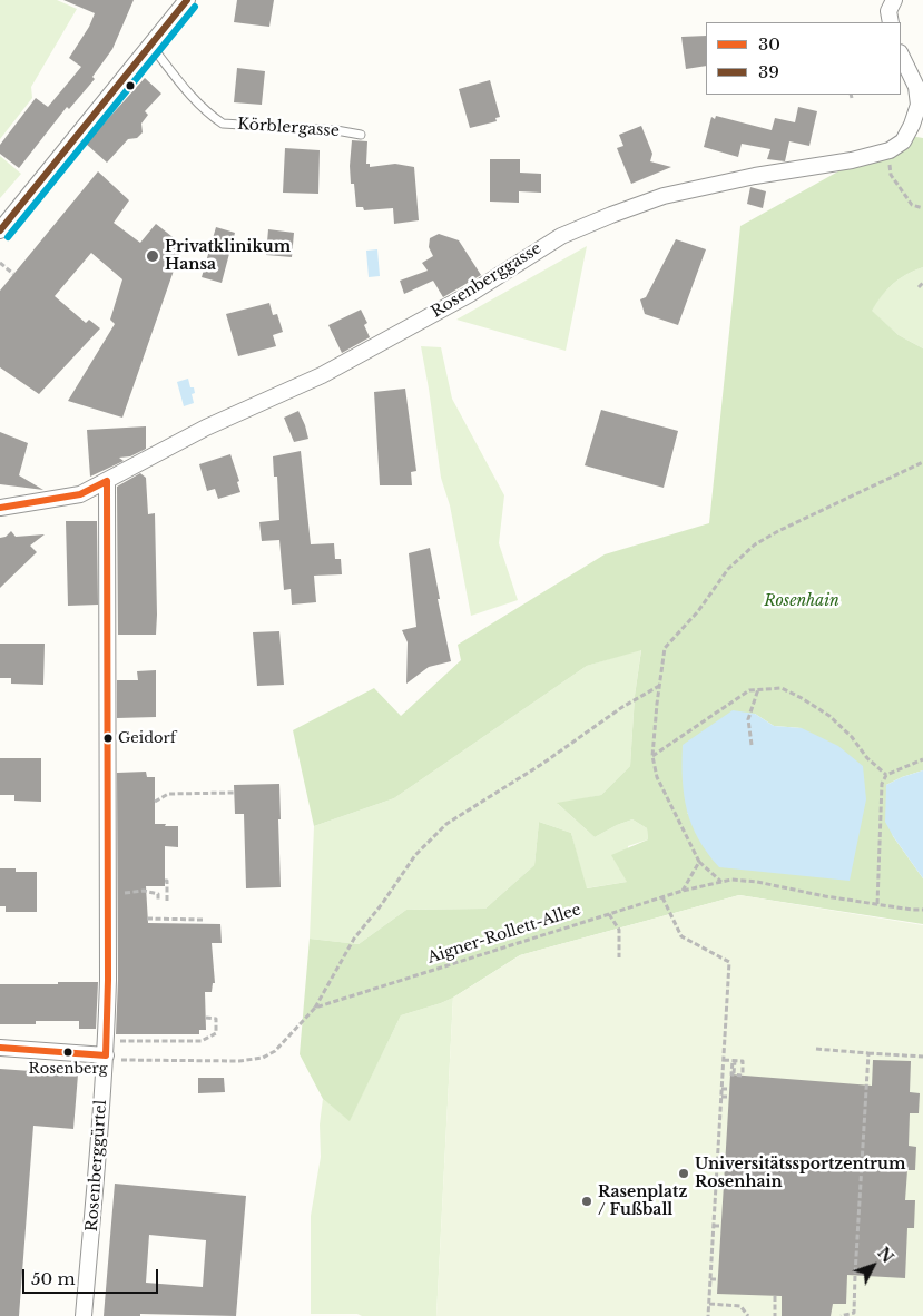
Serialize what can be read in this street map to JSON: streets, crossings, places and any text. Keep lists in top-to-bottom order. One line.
{"streets":{"street":["Rosenberggasse","Rosenberggürtel"],"lane":["Körblergasse"],"path":["Aigner-Rollett-Allee"]},"crossings":[["Rosenberggasse","Rosenberggürtel"],["Aigner-Rollett-Allee","Rosenberggürtel"]],"parks":["Rosenhain"],"places":["Privatklinikum Hansa","Geidorf","Rosenberg","Universitätssportzentrum Rosenhain","Rasenplatz / Fußball"],"lines":["transit line 39","transit line 30"],"legend":["30","39"],"scale_bar":"50 m","north":"top right"}
